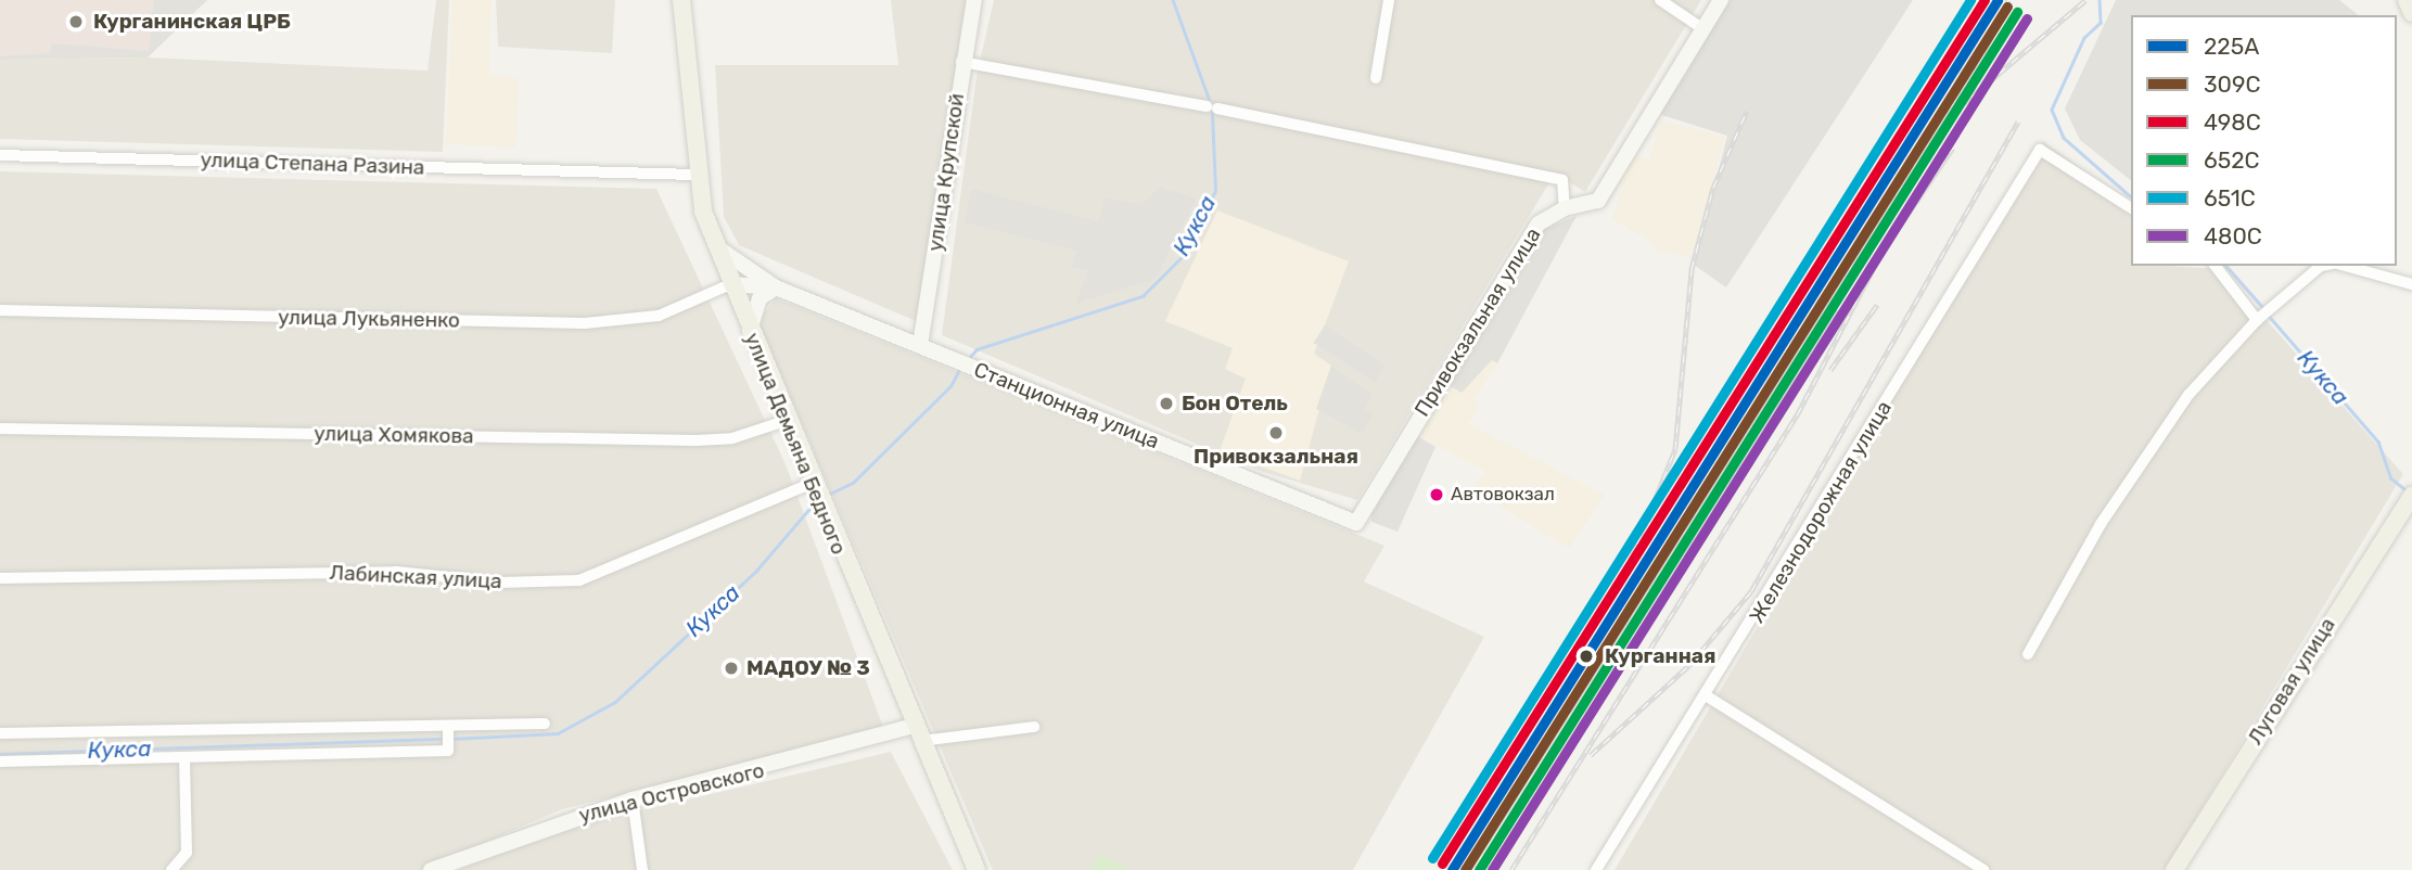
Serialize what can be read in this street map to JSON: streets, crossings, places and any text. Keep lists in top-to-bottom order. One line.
{"streets":{"main road":["улица Демьяна Бедного","Луговая улица"],"street":["улица Степана Разина","улица Крупской","улица Лукьяненко","Привокзальная улица","Станционная улица","улица Хомякова","Железнодорожная улица","Лабинская улица","улица Островского"]},"crossings":[["улица Степана Разина","улица Демьяна Бедного"],["улица Крупской","Станционная улица"],["улица Лукьяненко","Станционная улица"],["улица Лукьяненко","улица Демьяна Бедного"],["Привокзальная улица","Станционная улица"],["Станционная улица","улица Демьяна Бедного"],["улица Хомякова","улица Демьяна Бедного"],["улица Демьяна Бедного","Лабинская улица"],["улица Демьяна Бедного","улица Островского"]],"water":["Кукса"],"places":["Курганинская ЦРБ","Бон Отель","Привокзальная","Автовокзал","Курганная","МАДОУ № 3"],"lines":["transit line 225А","transit line 498С","transit line 651С","transit line 309С","transit line 652С","transit line 480С"],"legend":["225А","309С","498С","652С","651С","480С"]}
